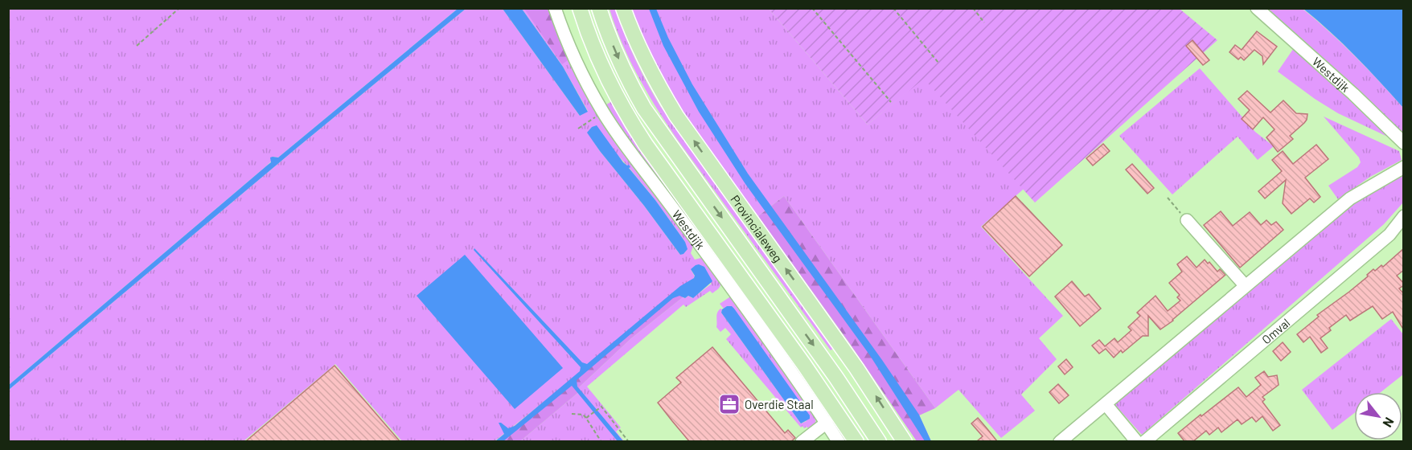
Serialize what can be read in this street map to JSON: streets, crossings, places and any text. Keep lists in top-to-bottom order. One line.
{"streets":{"main road":["Westdijk","Provincialeweg"],"street":["Omval"]},"places":{"office":["Overdie Staal"]},"north":"bottom right"}
